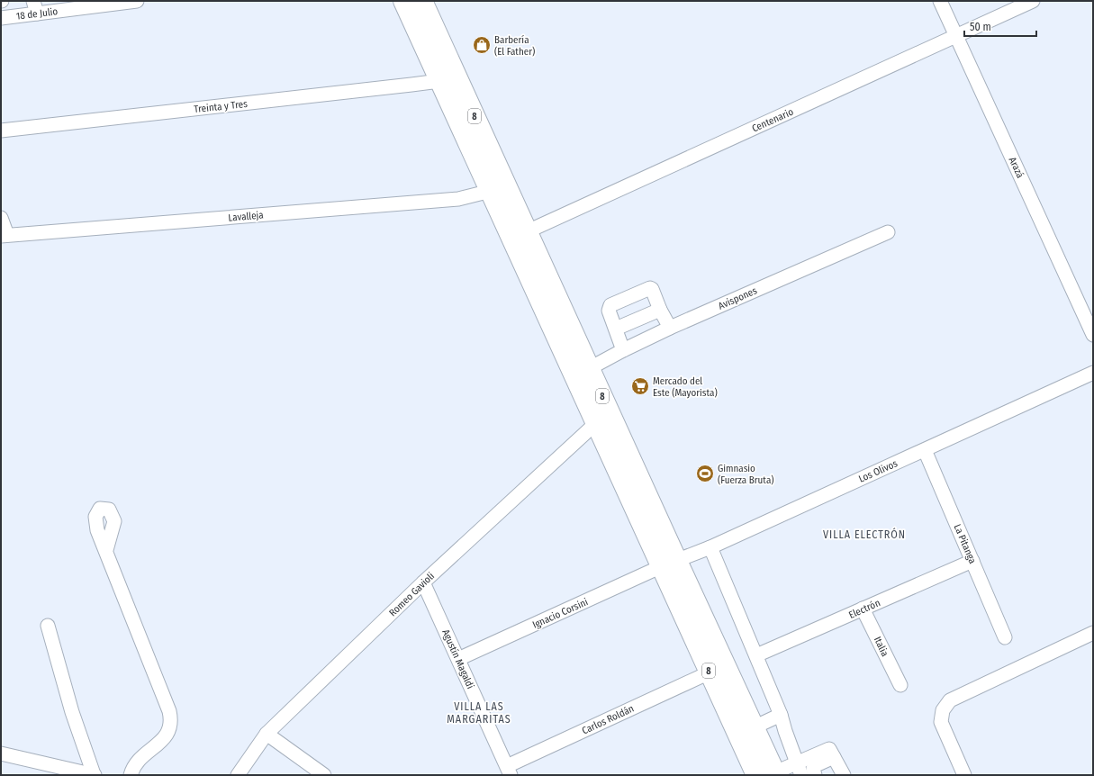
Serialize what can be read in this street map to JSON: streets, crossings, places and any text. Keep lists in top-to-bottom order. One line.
{"streets":{"highway":["8"],"street":["18 de Julio","Treinta y Tres","Centenario","Arazá","Lavalleja","Avispones","Los Olivos","La Pitanga","Romeo Gavioli","Electrón","Ignacio Corsini","Italia","Agustín Magaldi","Carlos Roldán"]},"crossings":[["Treinta y Tres","8"],["8","Centenario"],["8","Lavalleja"],["8","Avispones"],["8","Los Olivos"],["8","Romeo Gavioli"],["8","Ignacio Corsini"],["8","Carlos Roldán"],["Centenario","Arazá"],["Los Olivos","La Pitanga"],["Los Olivos","Ignacio Corsini"],["La Pitanga","Electrón"],["Romeo Gavioli","Agustín Magaldi"],["Electrón","Italia"],["Ignacio Corsini","Agustín Magaldi"],["Agustín Magaldi","Carlos Roldán"]],"districts":["VILLA ELECTRÓN","VILLA LAS MARGARITAS"],"places":{"shop":["Barbería (El Father)"],"supermarket":["Mercado del Este (Mayorista)"],"sports":["Gimnasio (Fuerza Bruta)"]},"scale_bar":"50 m"}
